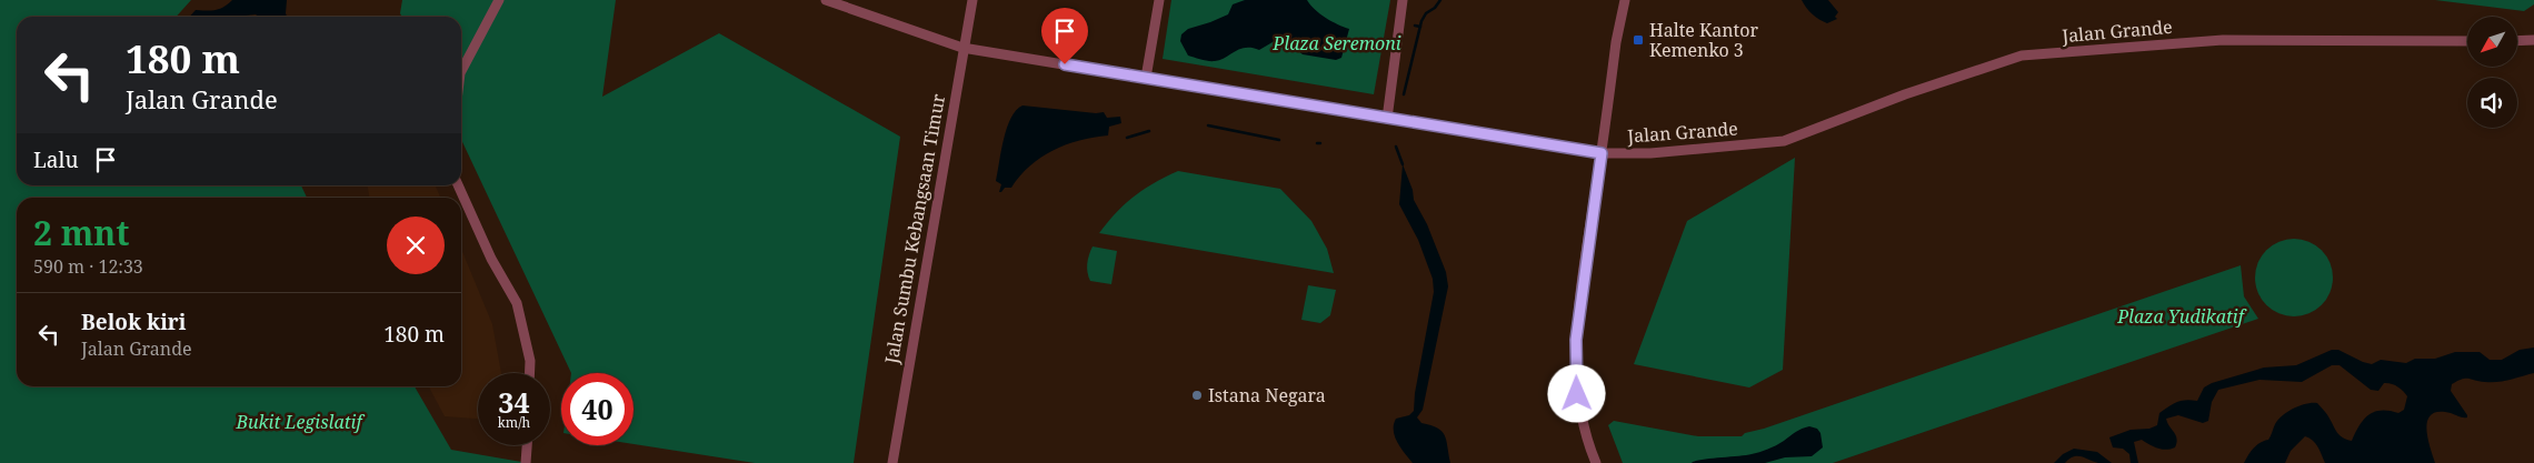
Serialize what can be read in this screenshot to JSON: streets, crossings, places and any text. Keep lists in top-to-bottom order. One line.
{"streets":{"street":["Jalan Grande","Jalan Sumbu Kebangsaan Timur"]},"crossings":[["Jalan Grande","Jalan Sumbu Kebangsaan Timur"]],"parks":["Plaza Seremoni","Plaza Yudikatif","Bukit Legislatif"],"places":{"transit":["Halte Kantor Kemenko 3"],"other":["Istana Negara"]},"north":"bottom left","page":{"turn":["180 m","Jalan Grande"],"then":"Lalu","heading":["2 mnt","590 m · 12:33"],"list":[{"name":"Belok kiri","note":"Jalan Grande","value":"180 m"}],"speed":"34 km/h","limit":"40"}}
